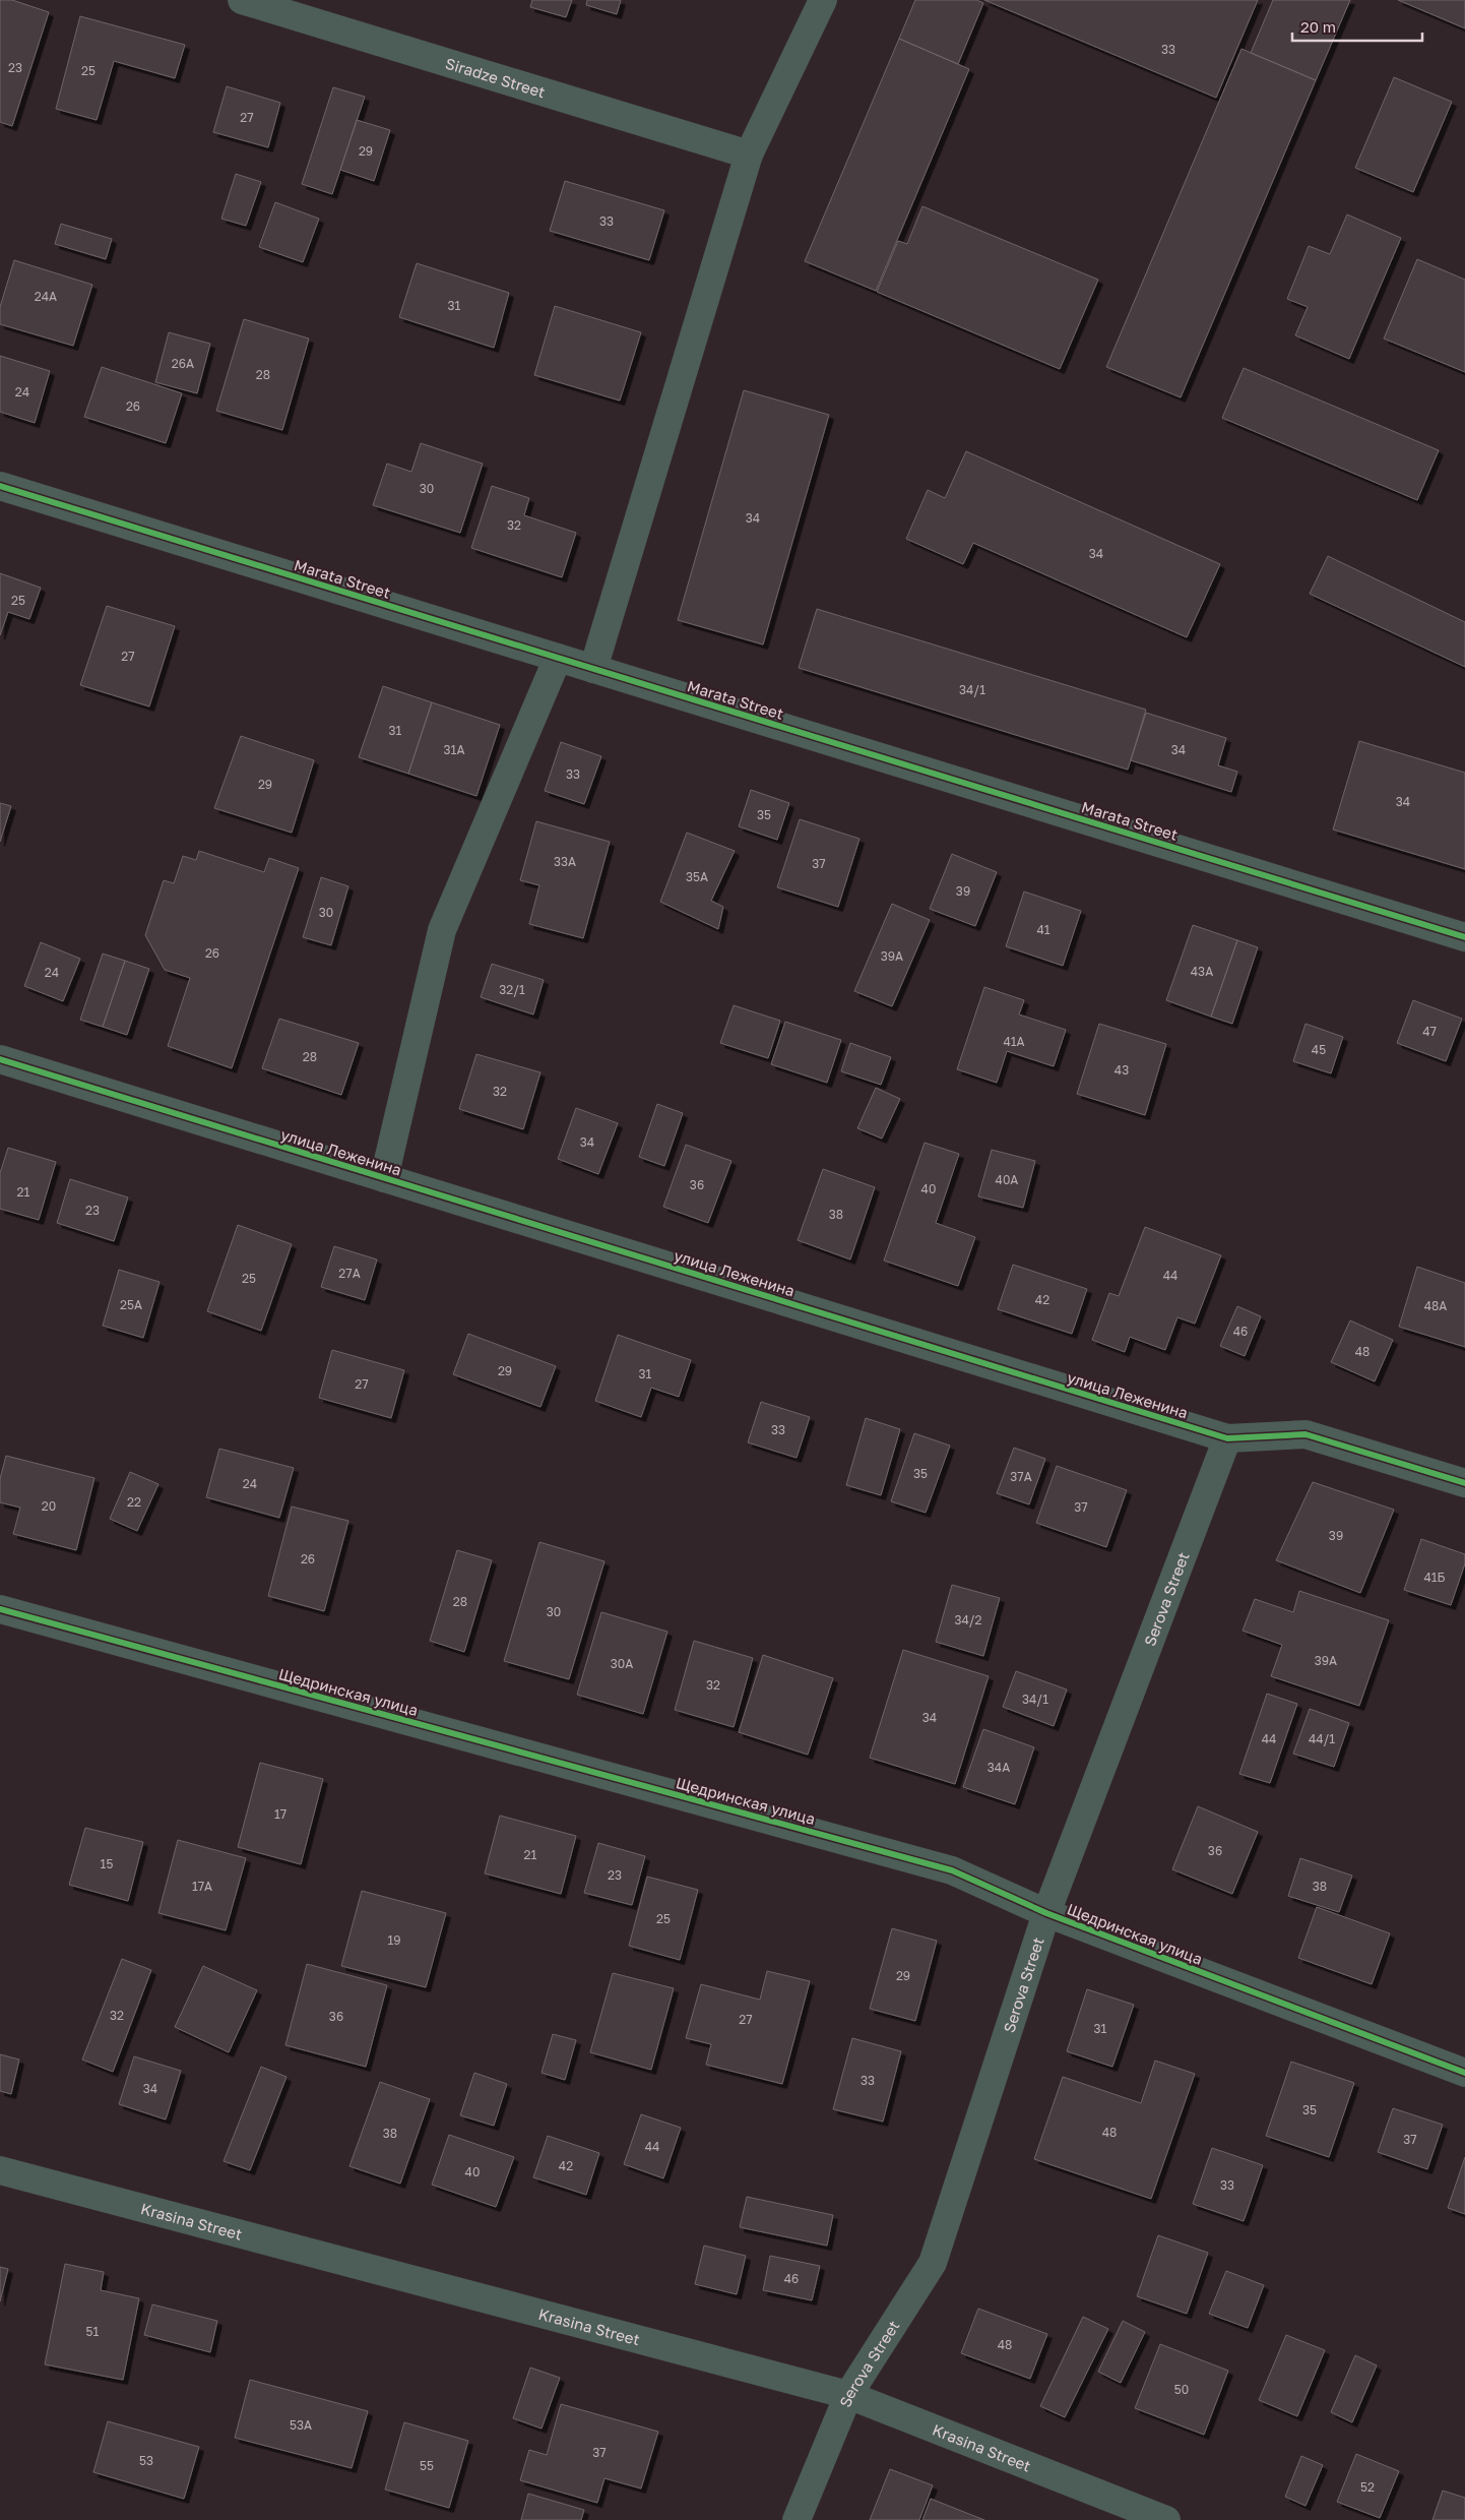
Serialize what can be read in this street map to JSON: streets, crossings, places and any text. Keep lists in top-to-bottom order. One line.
{"streets":{"street":["Siradze Street","Marata Street","улица Леженина","Serova Street","Щедринская улица","Krasina Street"]},"crossings":[["улица Леженина","Serova Street"],["Serova Street","Щедринская улица"],["Serova Street","Krasina Street"]],"house_numbers":["33","23","25","27","29","33","24А","31","26А","28","24","26","30","34","32","34","25","27","34/1","31","31А","34","33","29","34","35","33А","37","35А","39","30","41","26","39А","43А","24","32/1","47","41А","45","28","43","32","34","40А","36","40","21","23","38","27А","44","25","42","25А","48А","46","48","29","31","27","33","35","37А","24","22","20","37","39","26","41Б","28","30","34/2","39А","30А","32","34/1","34","44","44/1","34А","17","36","21","15","23","17А","38","25","19","29","32","36","27","31","33","34","35","48","38","37","44","42","40","33","46","51","48","50","53А","37","53","55","52"],"scale_bar":"20 m"}
